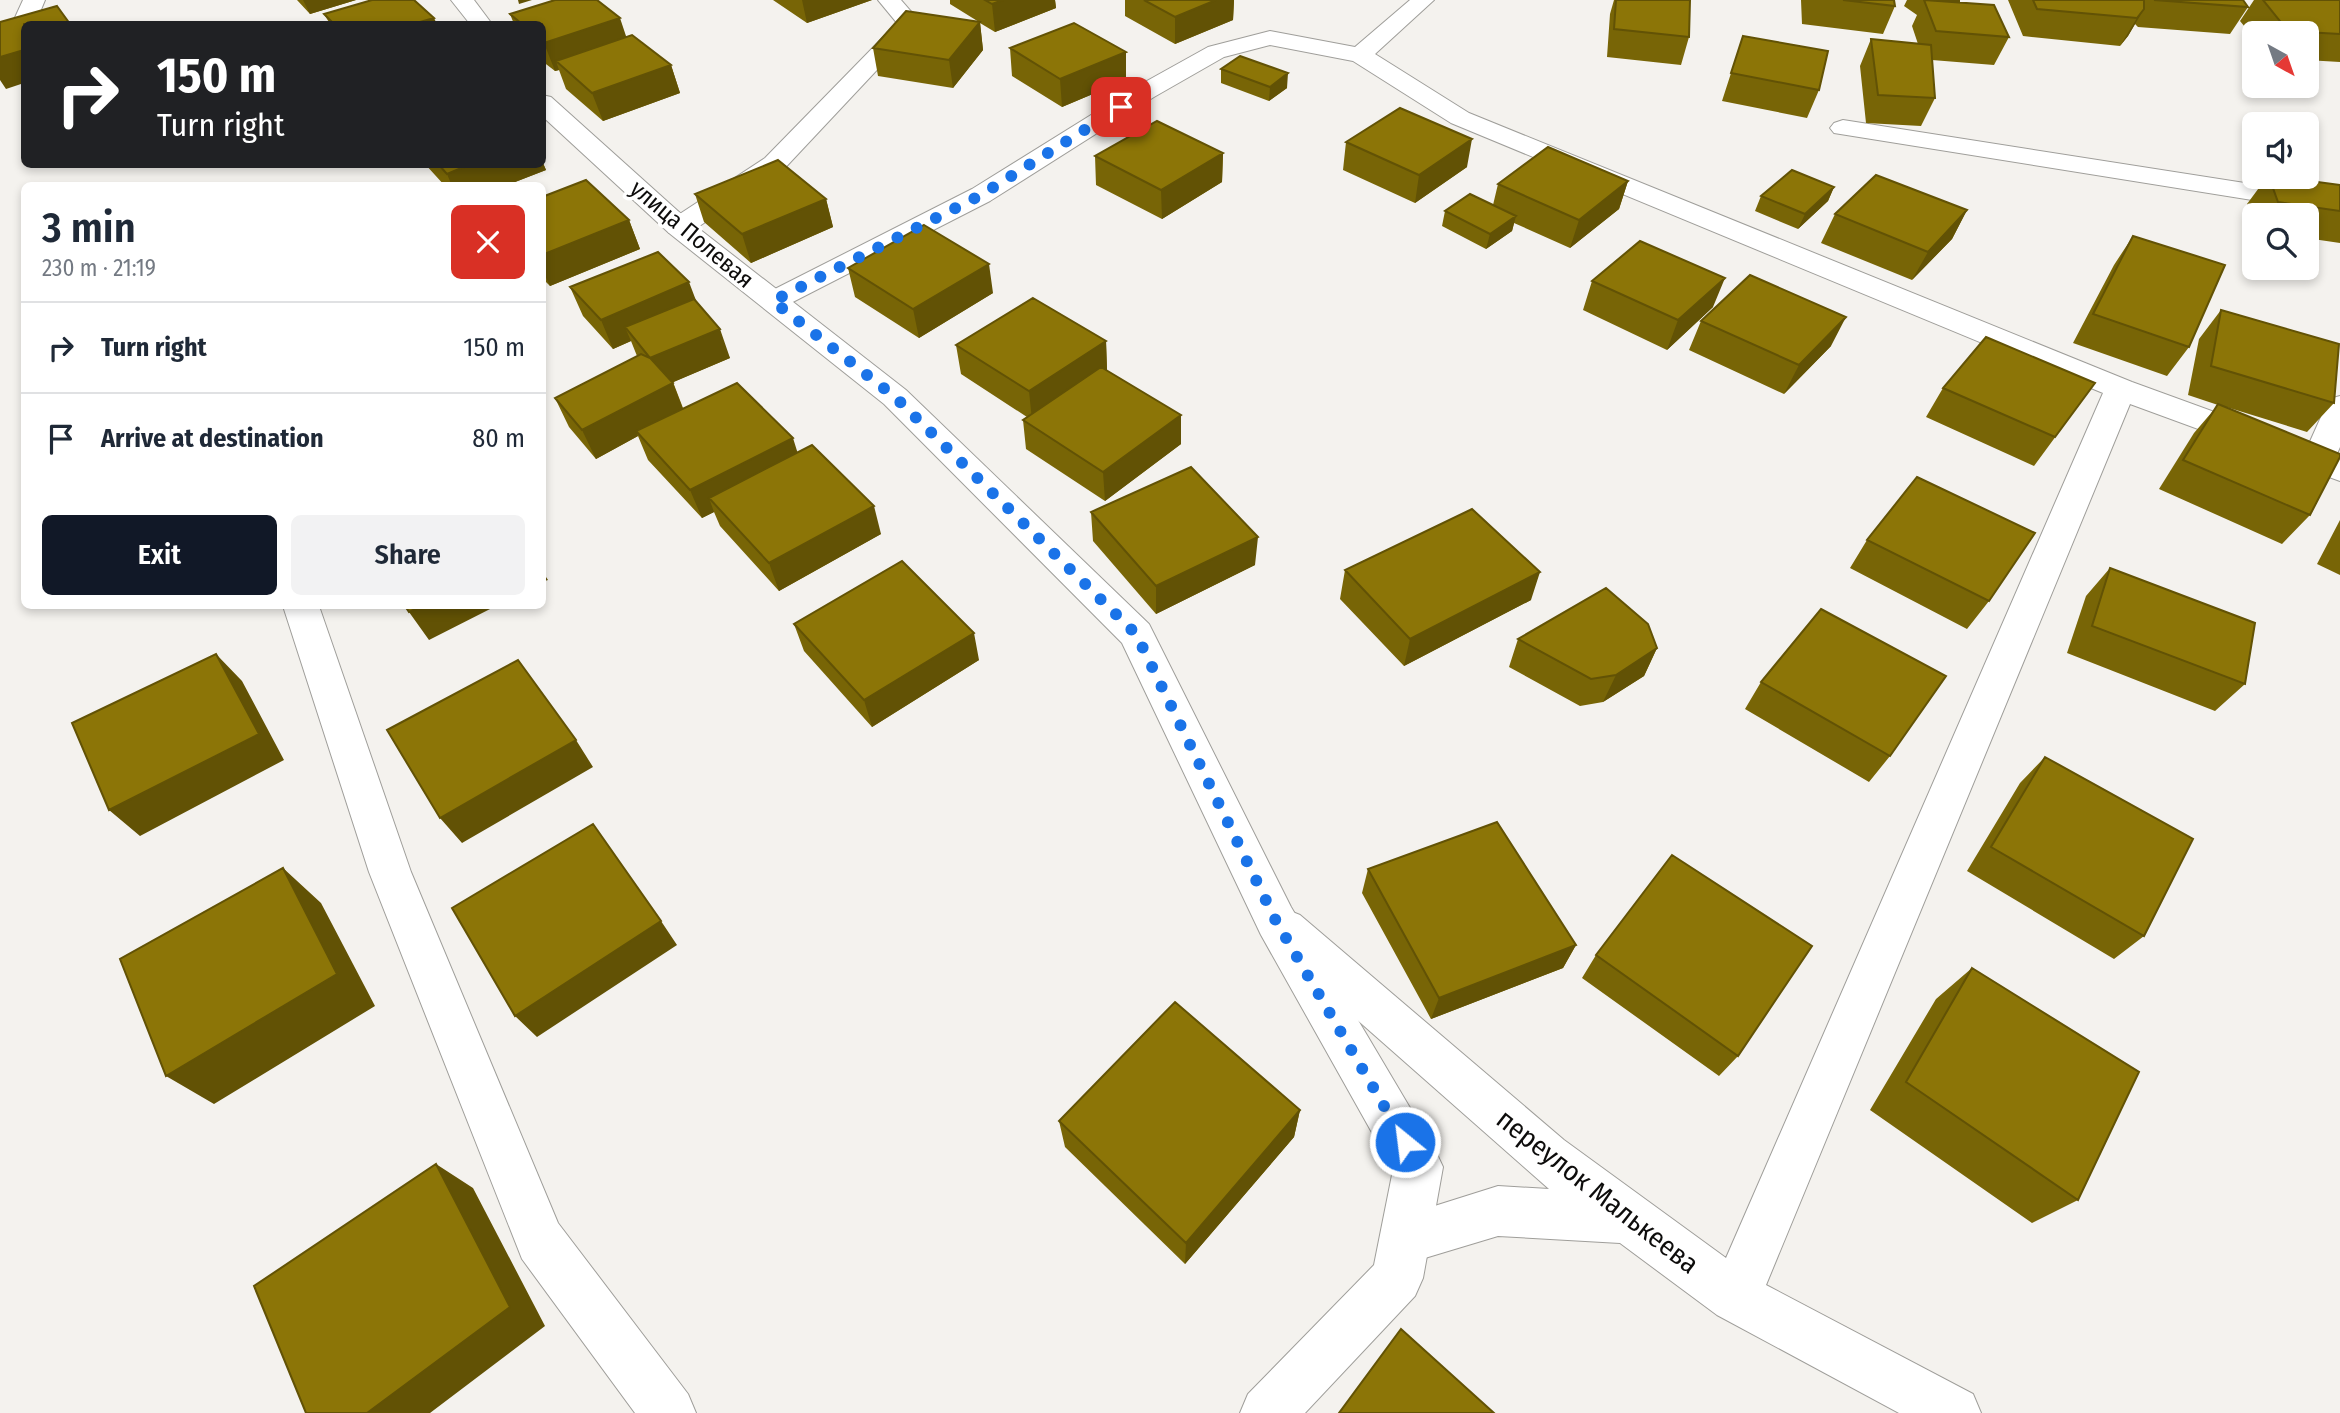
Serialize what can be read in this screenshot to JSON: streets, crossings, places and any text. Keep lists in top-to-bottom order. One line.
{"streets":{"street":["улица Полевая","переулок Малькеева"]},"crossings":[["улица Полевая","переулок Малькеева"]],"north":"bottom right","page":{"turn":["150 m","Turn right"],"heading":["3 min","230 m · 21:19"],"list":[{"name":"Turn right","value":"150 m"},{"name":"Arrive at destination","value":"80 m"}],"buttons":["Exit","Share"]}}
